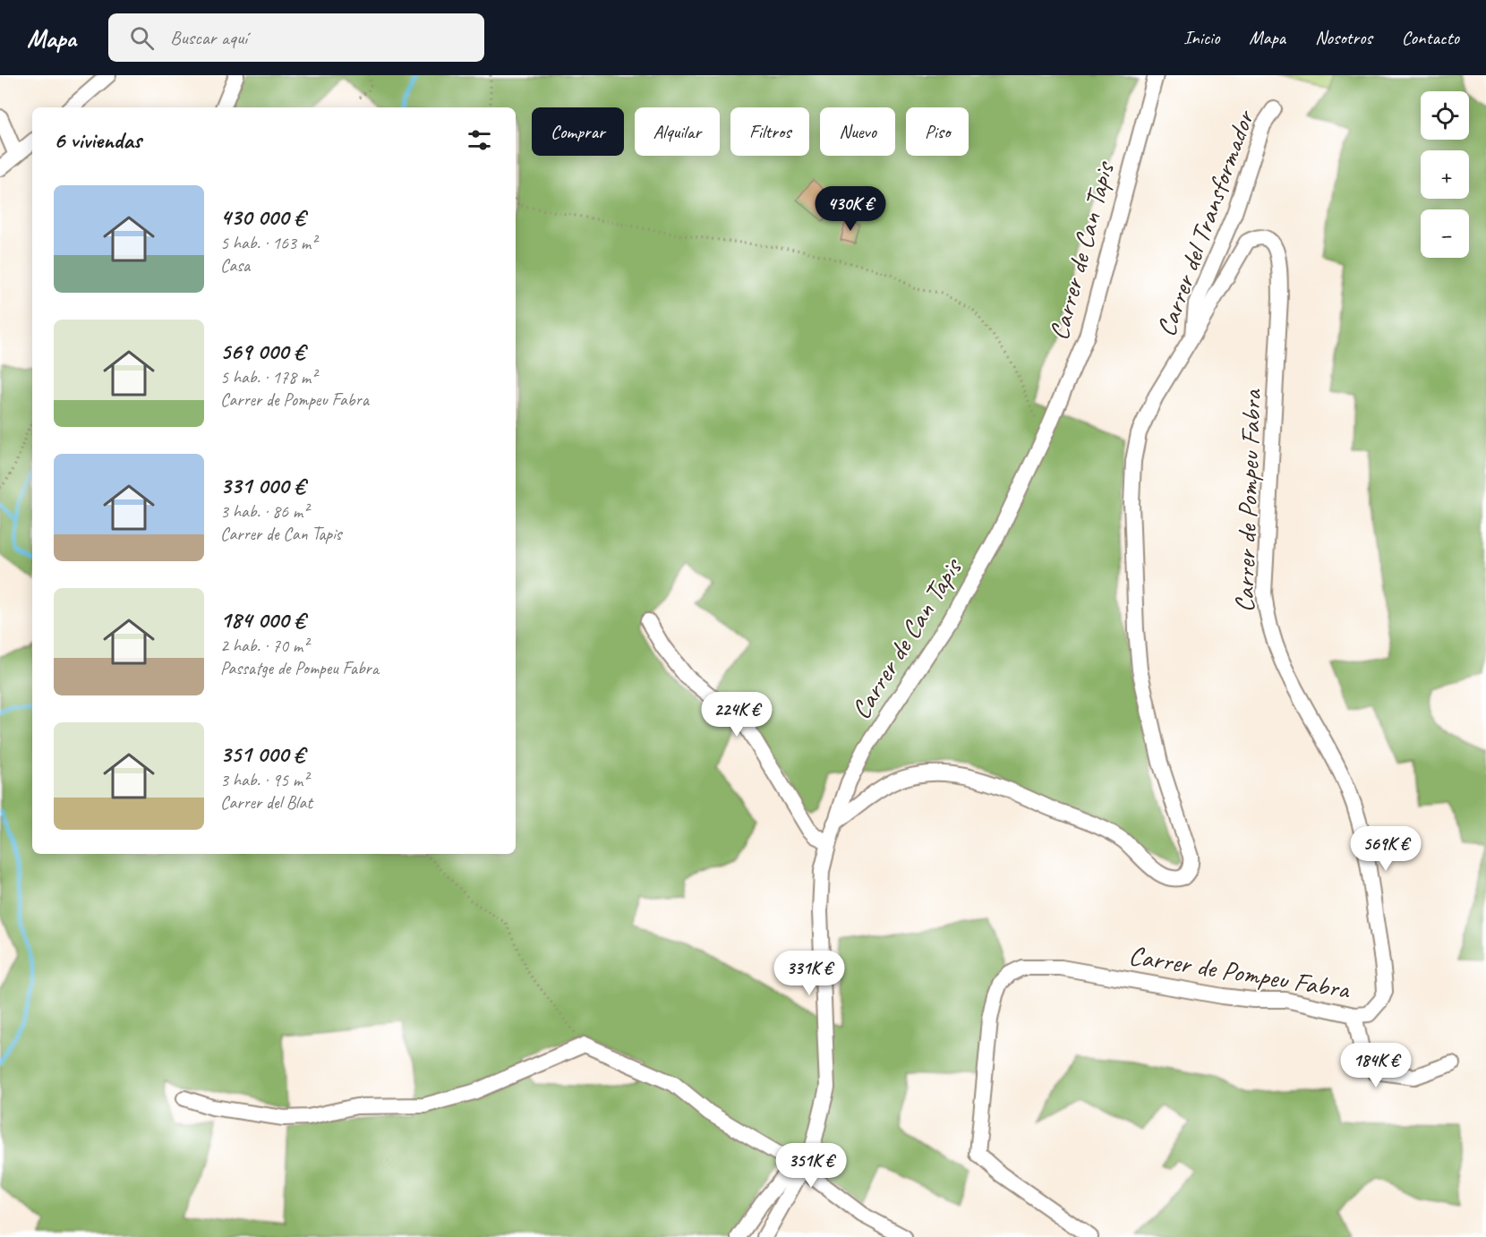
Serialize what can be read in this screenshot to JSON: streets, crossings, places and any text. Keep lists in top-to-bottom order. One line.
{"streets":{"street":["Carrer del Transformador","Carrer de Can Tapis","Carrer de Pompeu Fabra"]},"crossings":[["Carrer del Transformador","Carrer de Can Tapis"],["Carrer del Transformador","Carrer de Pompeu Fabra"]],"page":{"header":"Mapa","search":"Buscar aquí","nav":["Inicio","Mapa","Nosotros","Contacto"],"map_buttons":["+","−"],"chip":["Comprar","Alquilar","Filtros","Nuevo","Piso"],"heading":"6 viviendas","list":[{"name":"430 000 €","note":"5 hab. · 163 m² · Casa"},{"name":"569 000 €","note":"5 hab. · 178 m² · Carrer de Pompeu Fabra"},{"name":"331 000 €","note":"3 hab. · 86 m² · Carrer de Can Tapis"},{"name":"184 000 €","note":"2 hab. · 70 m² · Passatge de Pompeu Fabra"},{"name":"351 000 €","note":"3 hab. · 95 m² · Carrer del Blat"}],"price":["430K €","224K €","569K €","331K €","184K €","351K €"]}}
